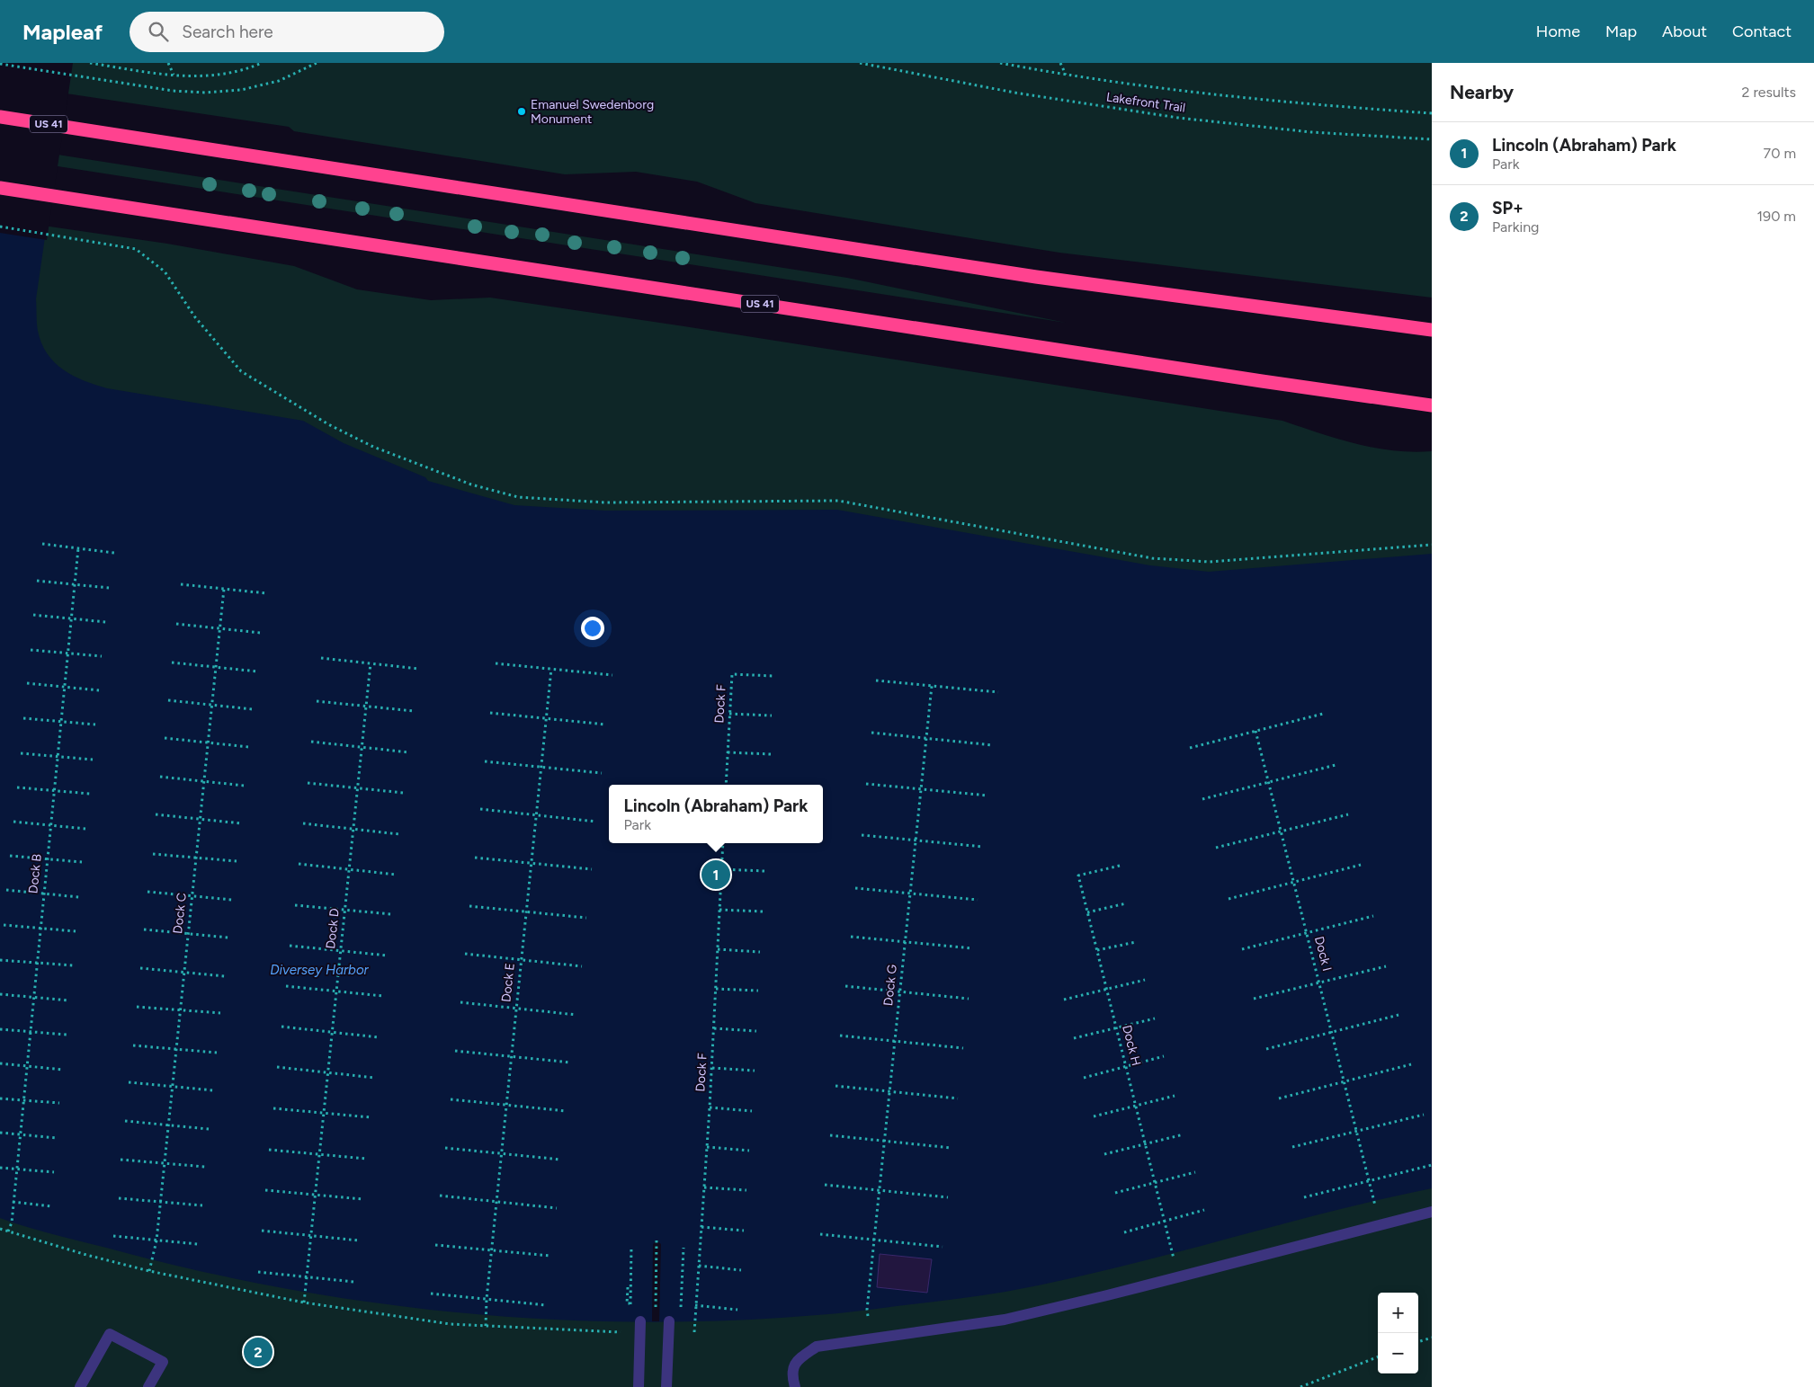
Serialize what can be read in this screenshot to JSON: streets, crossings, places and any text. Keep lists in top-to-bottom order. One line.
{"streets":{"highway":["US 41"],"path":["Lakefront Trail","Dock F","Dock B","Dock C","Dock D","Dock I","Dock E","Dock G","Dock H"]},"water":["Diversey Harbor"],"places":["Emanuel Swedenborg Monument"],"page":{"header":"Mapleaf","search":"Search here","nav":["Home","Map","About","Contact"],"heading":["Nearby","2 results"],"list":[{"mark":"1","name":"Lincoln (Abraham) Park","note":"Park","value":"70 m"},{"mark":"2","name":"SP+","note":"Parking","value":"190 m"}],"popup":["Lincoln (Abraham) Park","Park"],"pins":["1","2"],"map_buttons":["+","−"]}}
